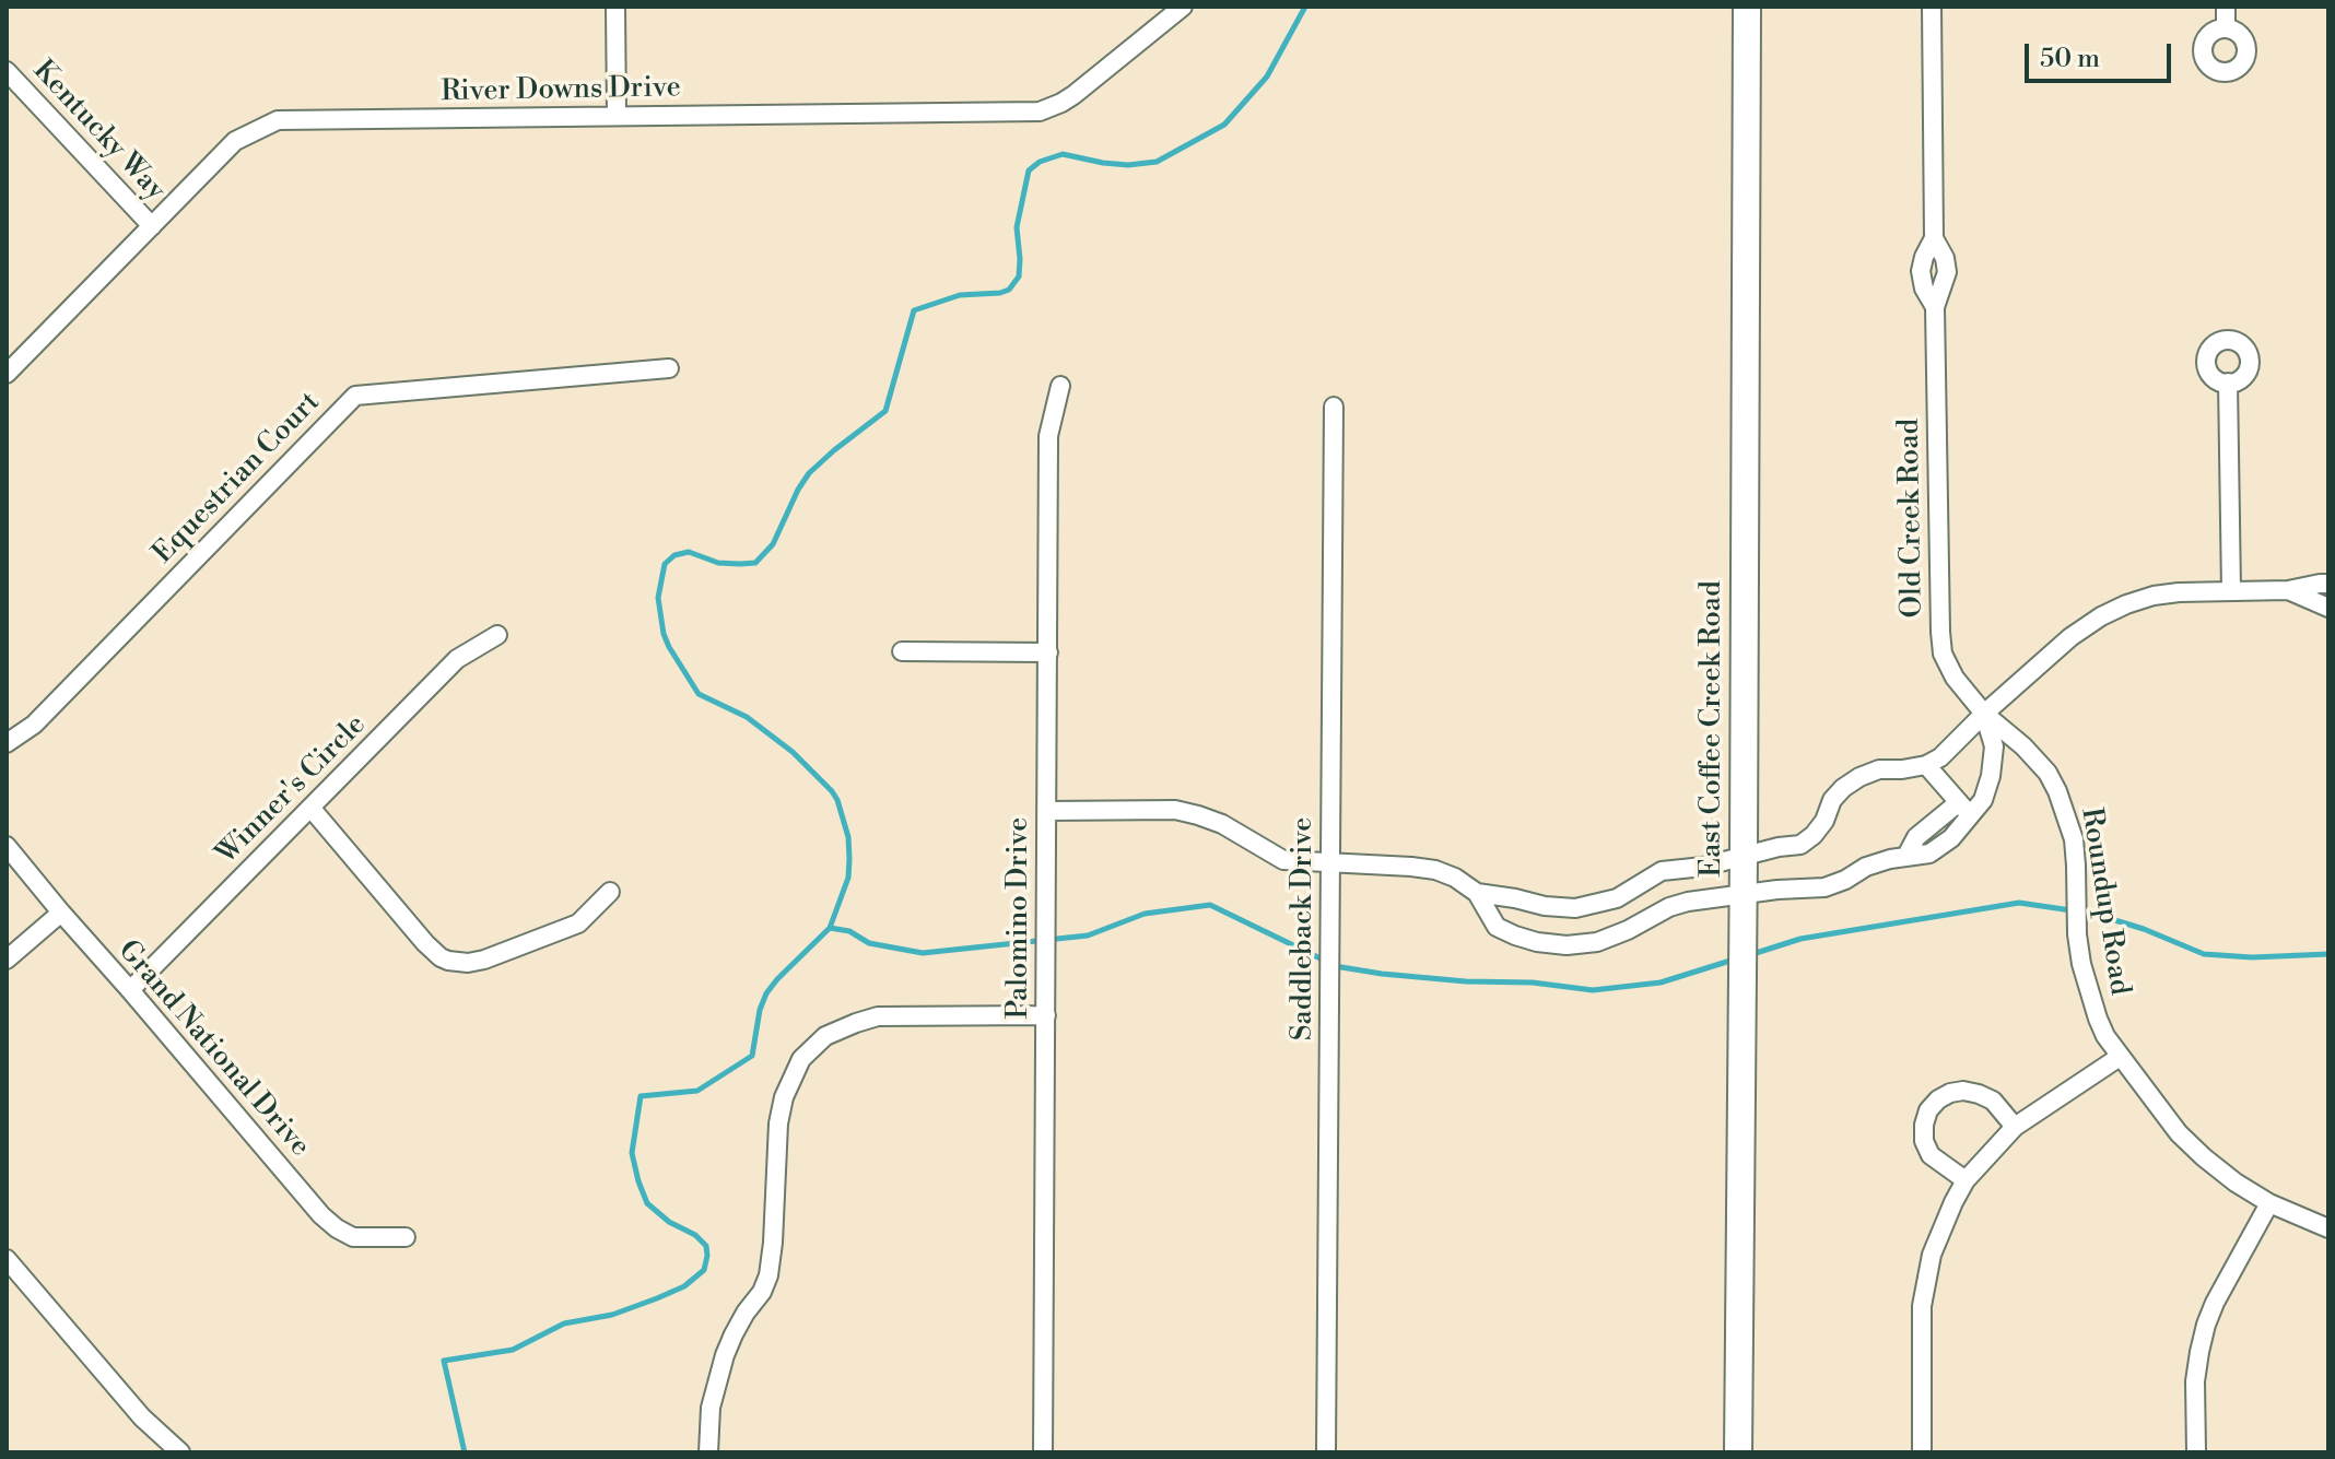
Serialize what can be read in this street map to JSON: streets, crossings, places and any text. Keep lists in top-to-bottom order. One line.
{"streets":{"street":["River Downs Drive","Kentucky Way","Equestrian Court","Old Creek Road","East Coffee Creek Road","Winner's Circle","Roundup Road","Palomino Drive","Saddleback Drive","Grand National Drive"]},"crossings":[["River Downs Drive","Kentucky Way"],["Old Creek Road","Roundup Road"],["Winner's Circle","Grand National Drive"]],"scale_bar":"50 m"}
